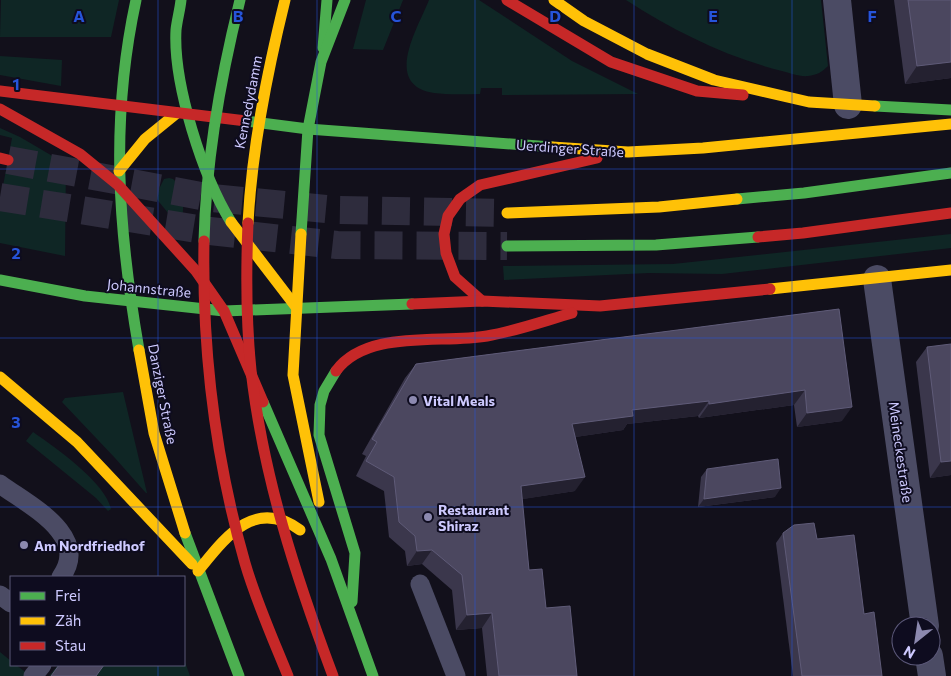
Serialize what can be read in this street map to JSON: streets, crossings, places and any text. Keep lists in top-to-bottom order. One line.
{"streets":{"main road":["Kennedydamm","Uerdinger Straße","Johannstraße","Danziger Straße"],"street":["Meineckestraße"]},"crossings":[["Johannstraße","Danziger Straße"]],"places":["Vital Meals","Restaurant Shiraz","Am Nordfriedhof"],"legend":["Frei","Zäh","Stau"],"north":"bottom left","grid":{"columns":["A","B","C","D","E","F"],"rows":["1","2","3"]}}
